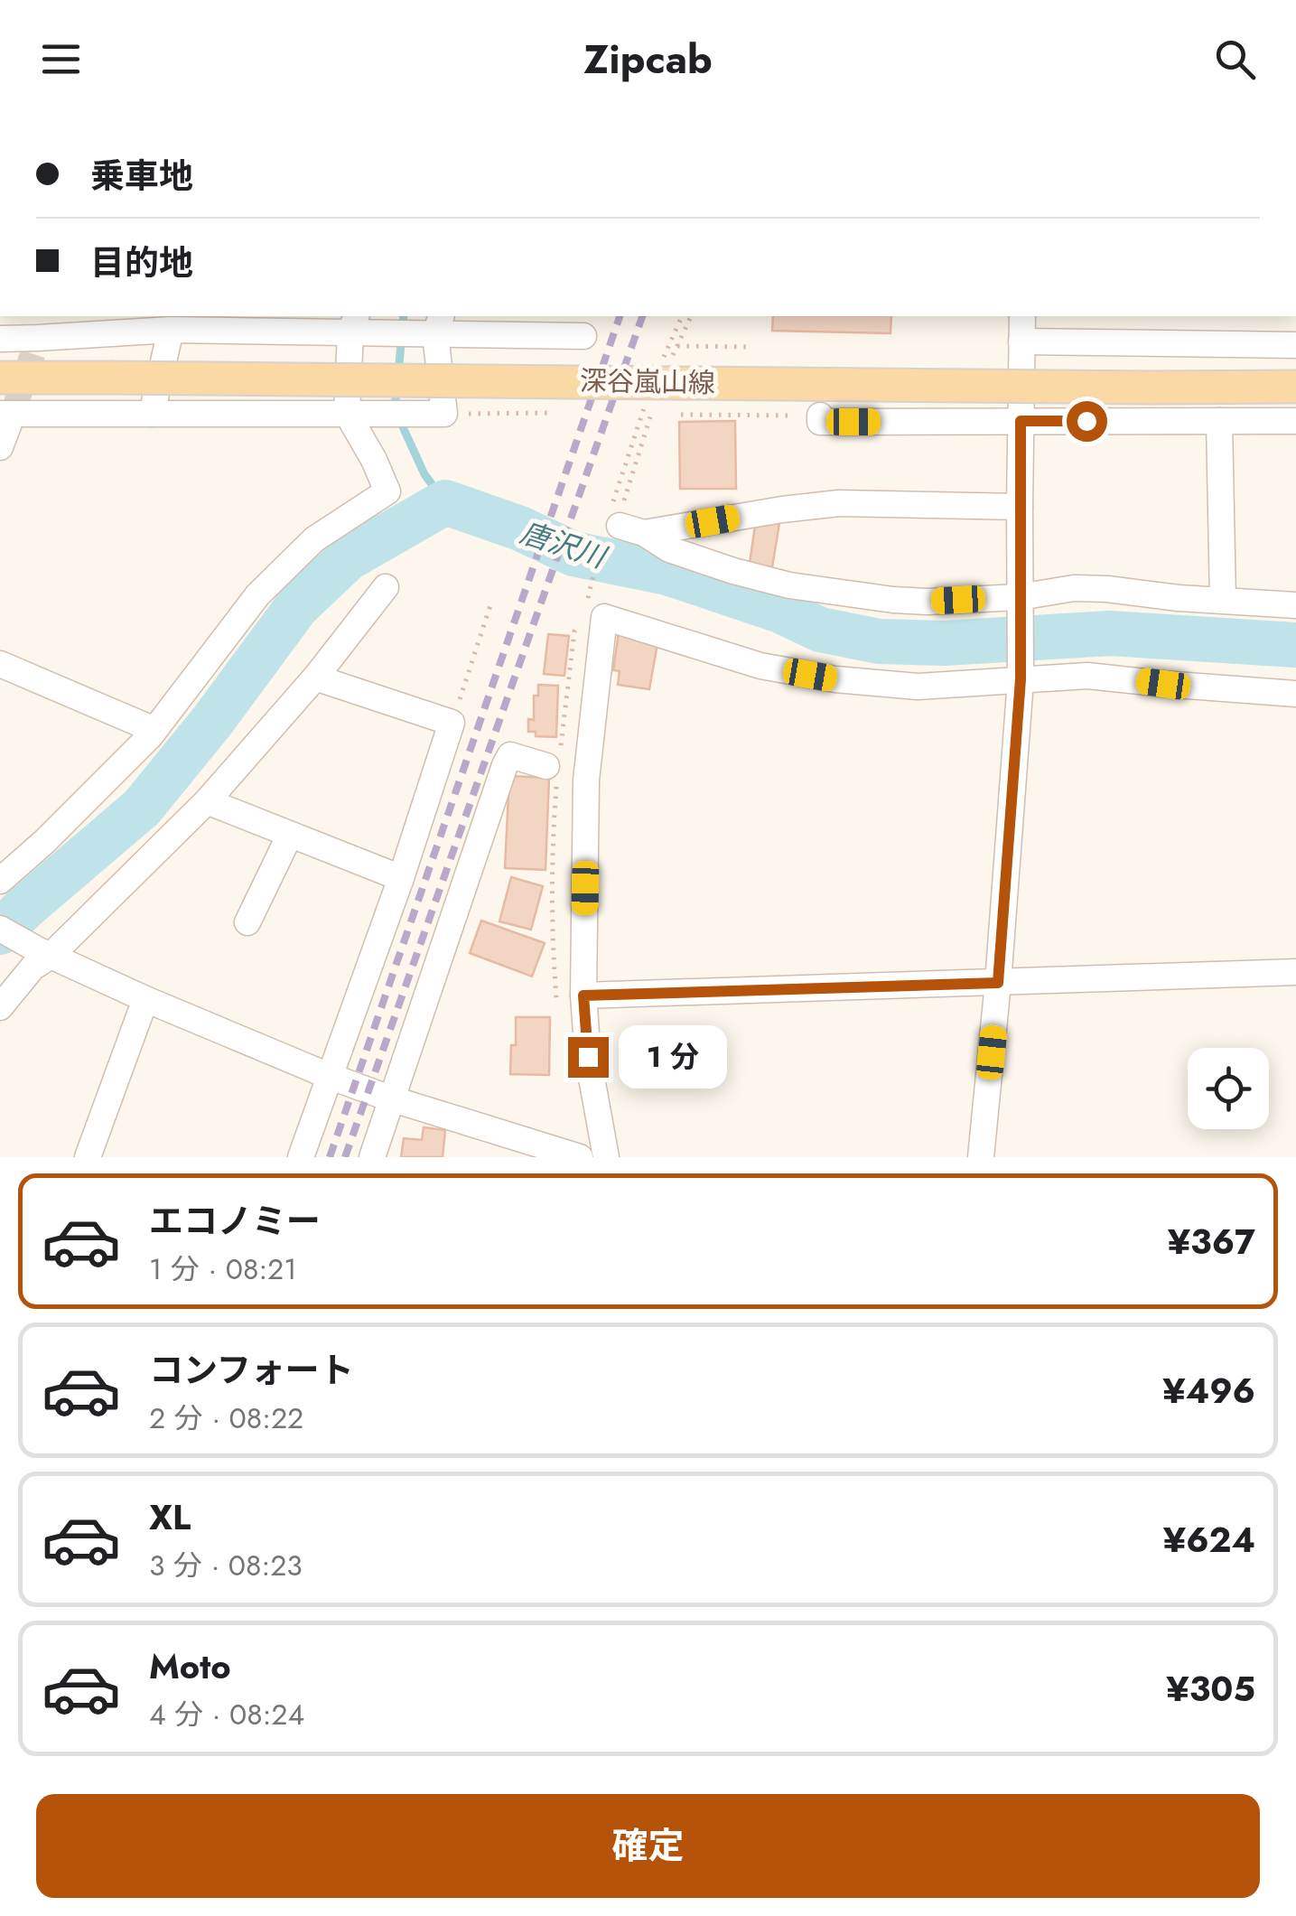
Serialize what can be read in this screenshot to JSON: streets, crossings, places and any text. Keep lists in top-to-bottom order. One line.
{"streets":{"main road":["深谷嵐山線"]},"water":["唐沢川"],"page":{"header":"Zipcab","banner":["乗車地","目的地"],"bubble":"1 分","list":[{"name":"エコノミー","note":"1 分 · 08:21","value":"¥367"},{"name":"コンフォート","note":"2 分 · 08:22","value":"¥496"},{"name":"XL","note":"3 分 · 08:23","value":"¥624"},{"name":"Moto","note":"4 分 · 08:24","value":"¥305"}],"buttons":"確定"}}
